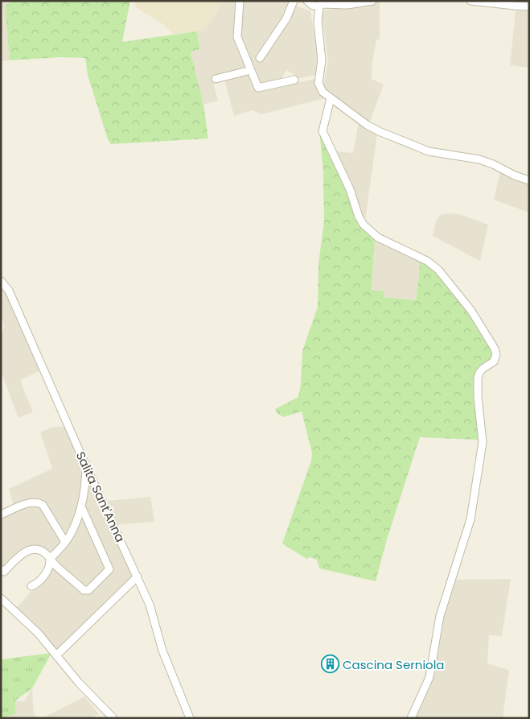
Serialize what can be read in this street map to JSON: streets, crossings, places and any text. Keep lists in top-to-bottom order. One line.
{"streets":{"street":["Salita Sant'Anna"]},"places":{"building":["Cascina Serniola"]}}
